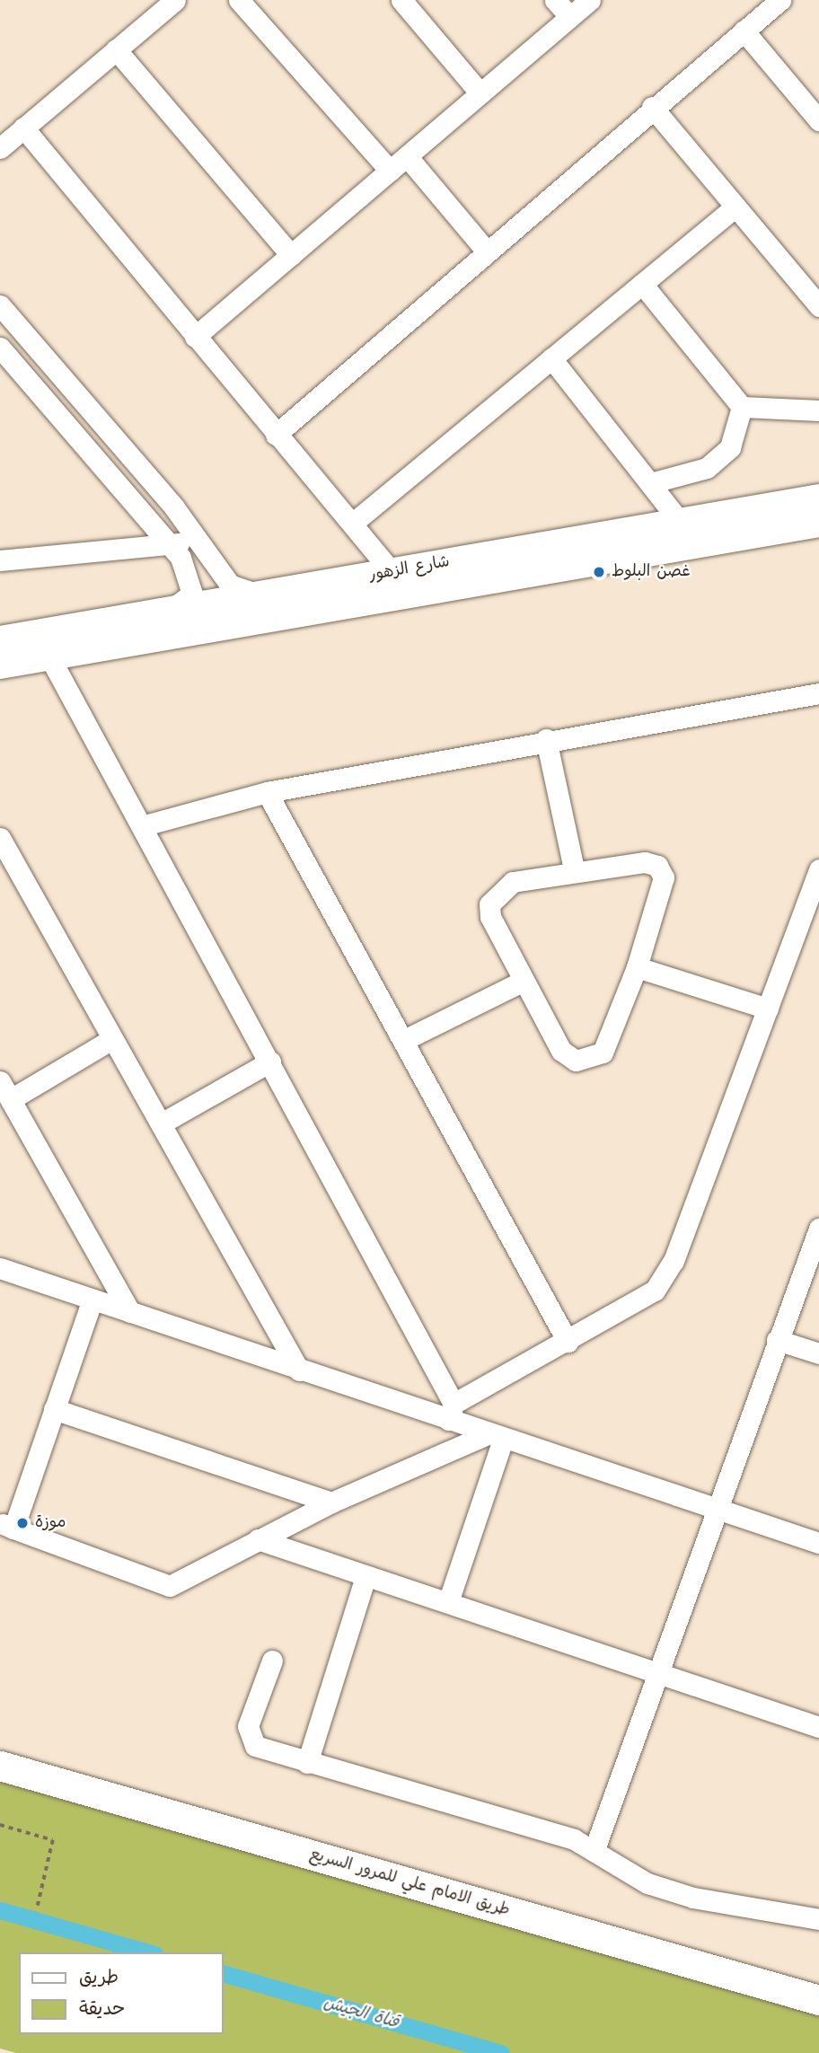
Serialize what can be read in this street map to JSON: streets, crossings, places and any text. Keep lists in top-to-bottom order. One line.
{"streets":{"highway":["طريق الامام علي للمرور السريع"],"main road":["شارع الزهور"]},"water":["قناة الجيش"],"places":["غصن البلوط","موزة"],"legend":["طريق","حديقة"]}
